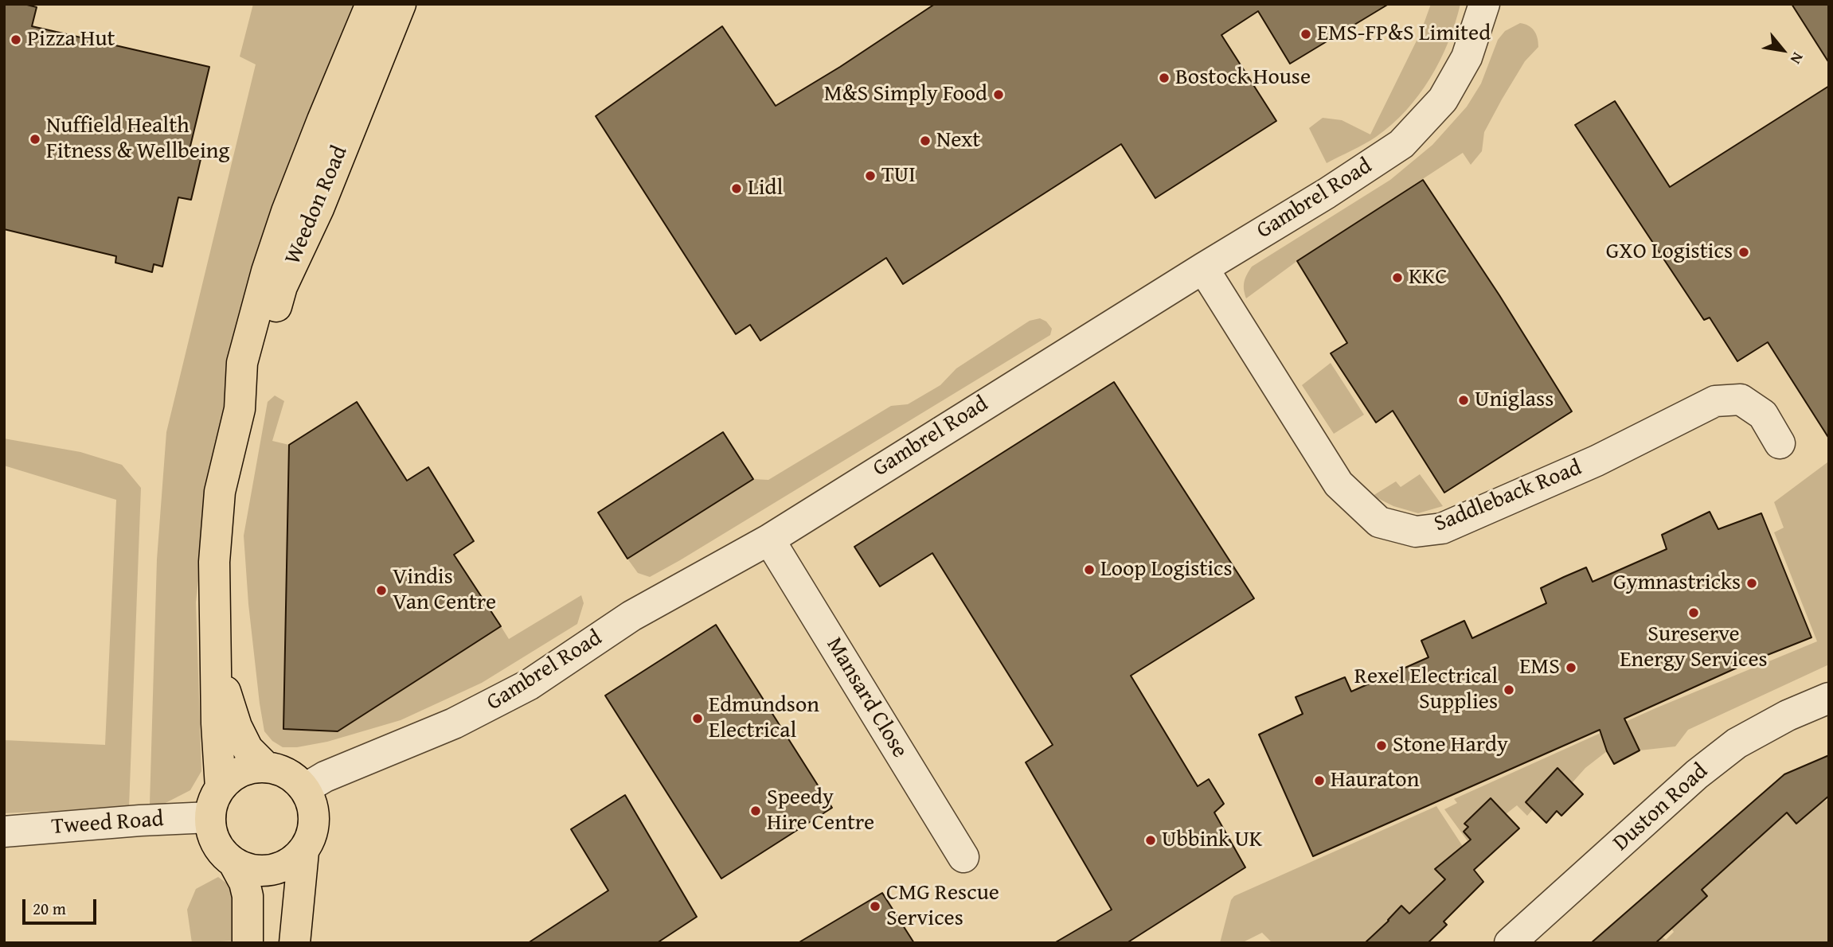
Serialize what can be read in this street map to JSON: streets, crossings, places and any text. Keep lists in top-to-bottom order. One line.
{"streets":{"main road":["Weedon Road"],"street":["Gambrel Road","Saddleback Road","Mansard Close","Duston Road","Tweed Road"]},"crossings":[["Gambrel Road","Weedon Road"],["Gambrel Road","Saddleback Road"],["Gambrel Road","Mansard Close"],["Gambrel Road","Tweed Road"],["Weedon Road","Tweed Road"]],"places":["EMS-FP&S Limited","Pizza Hut","Bostock House","M&S Simply Food","Nuffield Health Fitness & Wellbeing","Next","TUI","Lidl","GXO Logistics","KKC","Uniglass","Loop Logistics","Gymnastricks","Vindis Van Centre","Sureserve Energy Services","EMS","Rexel Electrical Supplies","Edmundson Electrical","Stone Hardy","Hauraton","Speedy Hire Centre","Ubbink UK","CMG Rescue Services"],"scale_bar":"20 m","north":"bottom right"}
